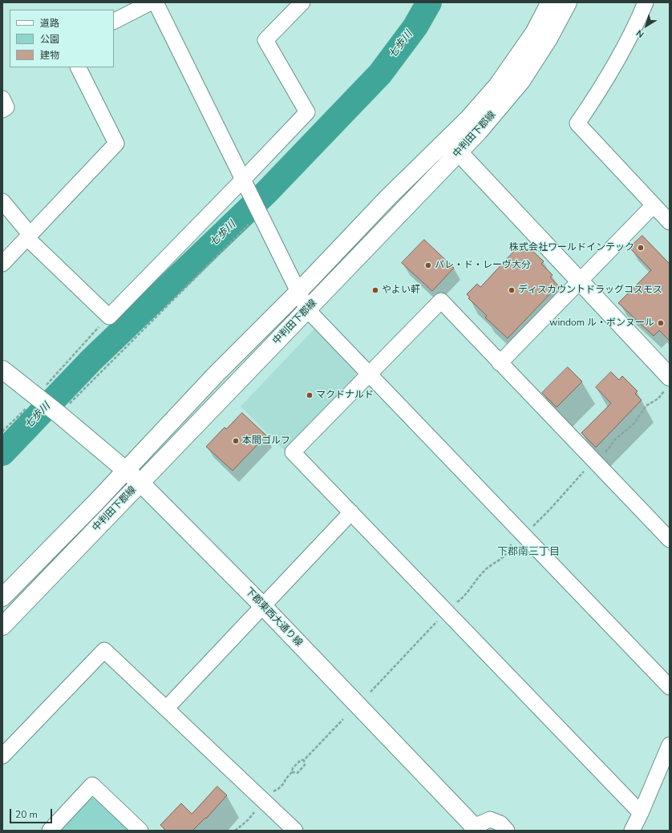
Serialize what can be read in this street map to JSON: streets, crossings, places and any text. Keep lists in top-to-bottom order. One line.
{"streets":{"main road":["中判田下郡線","下郡東西大通り線"]},"crossings":[["中判田下郡線","下郡東西大通り線"]],"districts":["下郡南三丁目"],"water":["七歩川"],"places":["株式会社ワールドインテック","パレ・ド・レーヴ大分","やよい軒","ディスカウントドラッグコスモス","windom ル・ボンヌール","マクドナルド","本間ゴルフ"],"legend":["道路","公園","建物"],"scale_bar":"20 m","north":"bottom left"}
